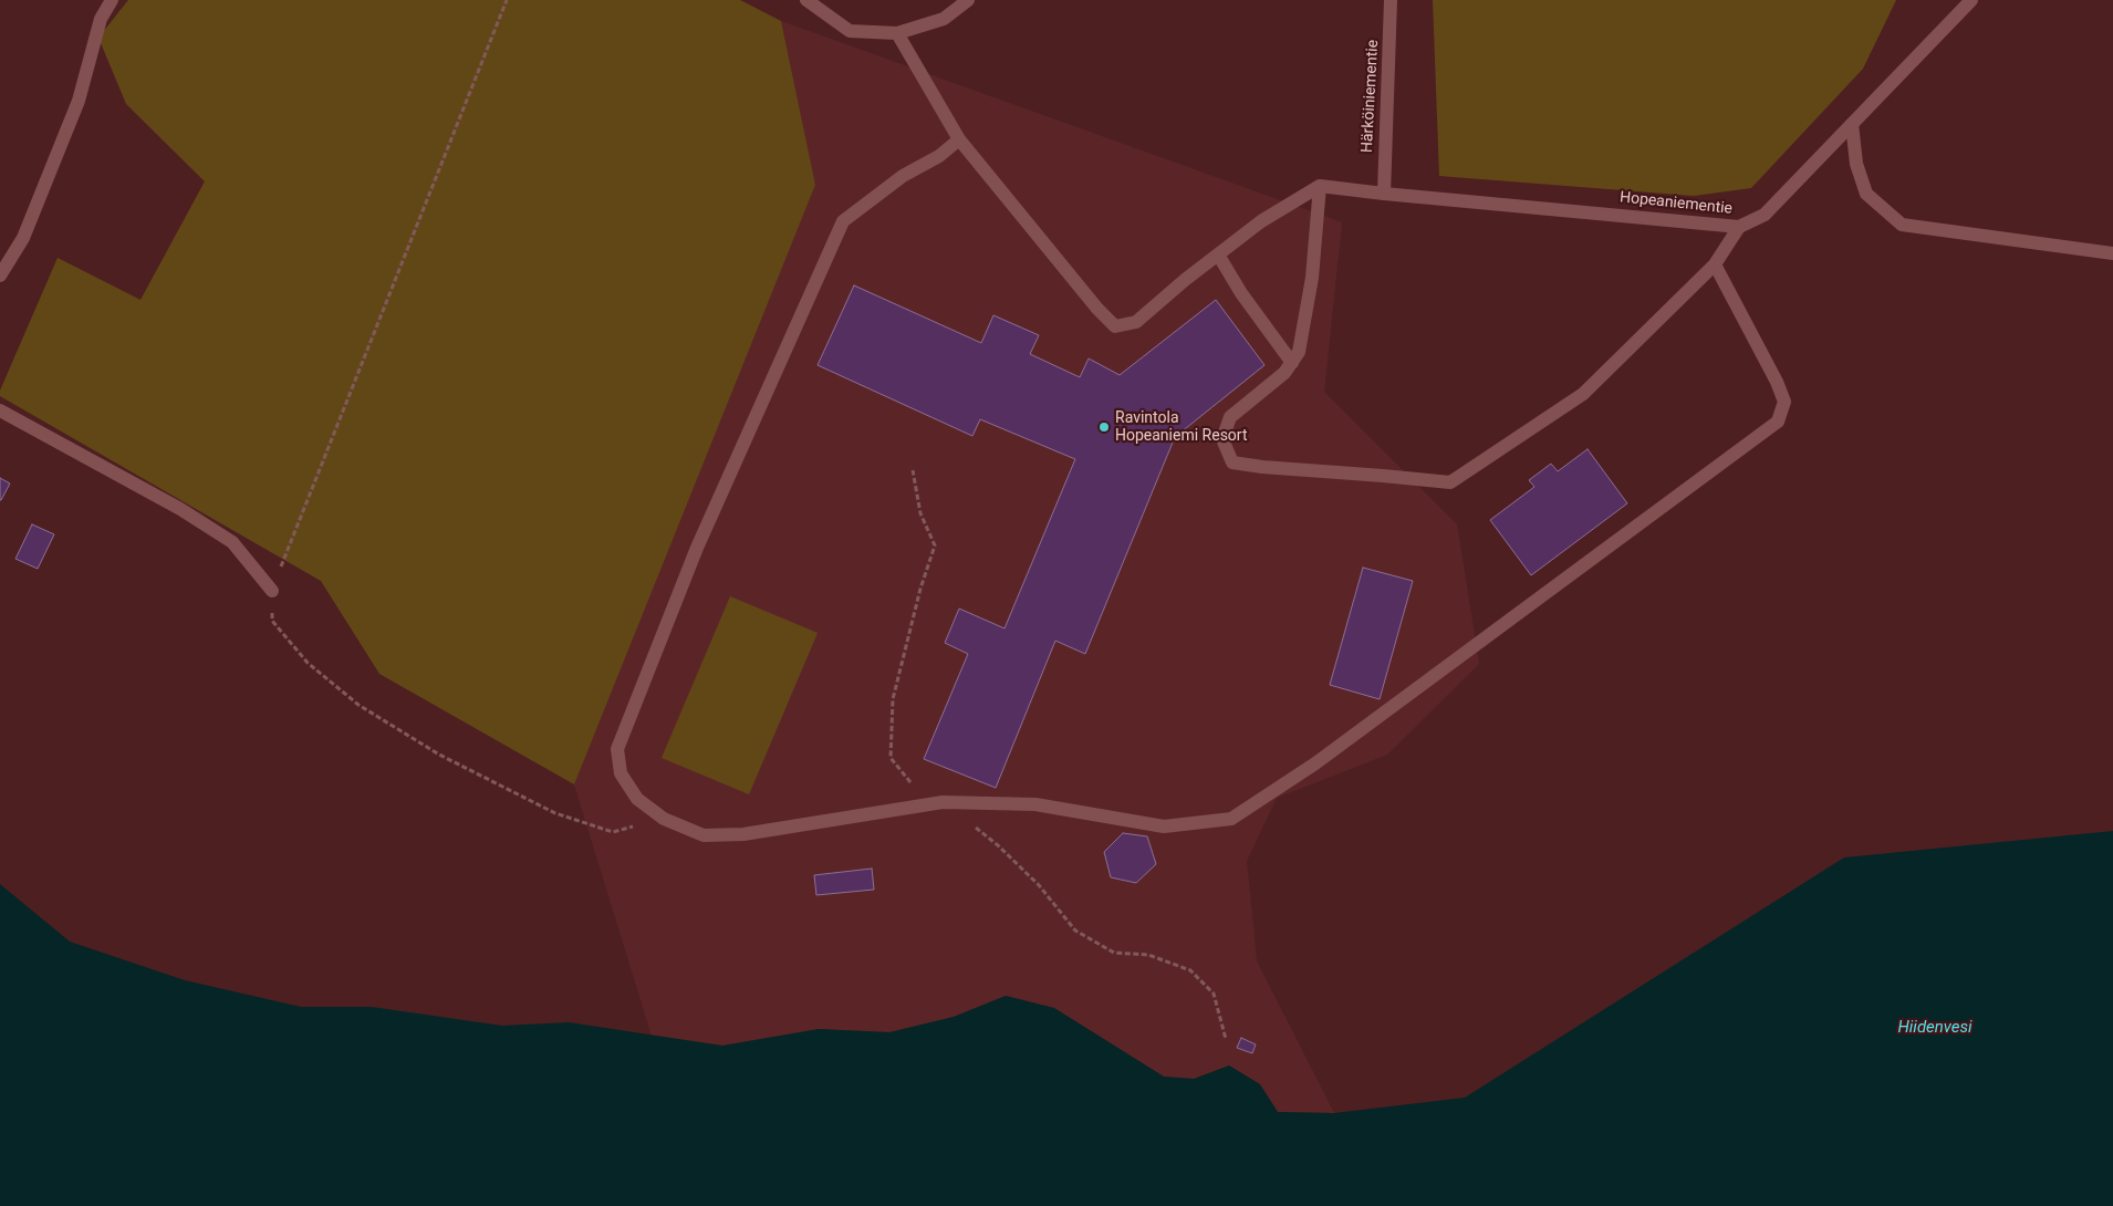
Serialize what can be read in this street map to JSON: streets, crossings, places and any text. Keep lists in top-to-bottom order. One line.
{"streets":{"street":["Härköiniementie","Hopeaniementie"]},"crossings":[["Härköiniementie","Hopeaniementie"]],"water":["Hiidenvesi"],"places":["Ravintola Hopeaniemi Resort"]}
